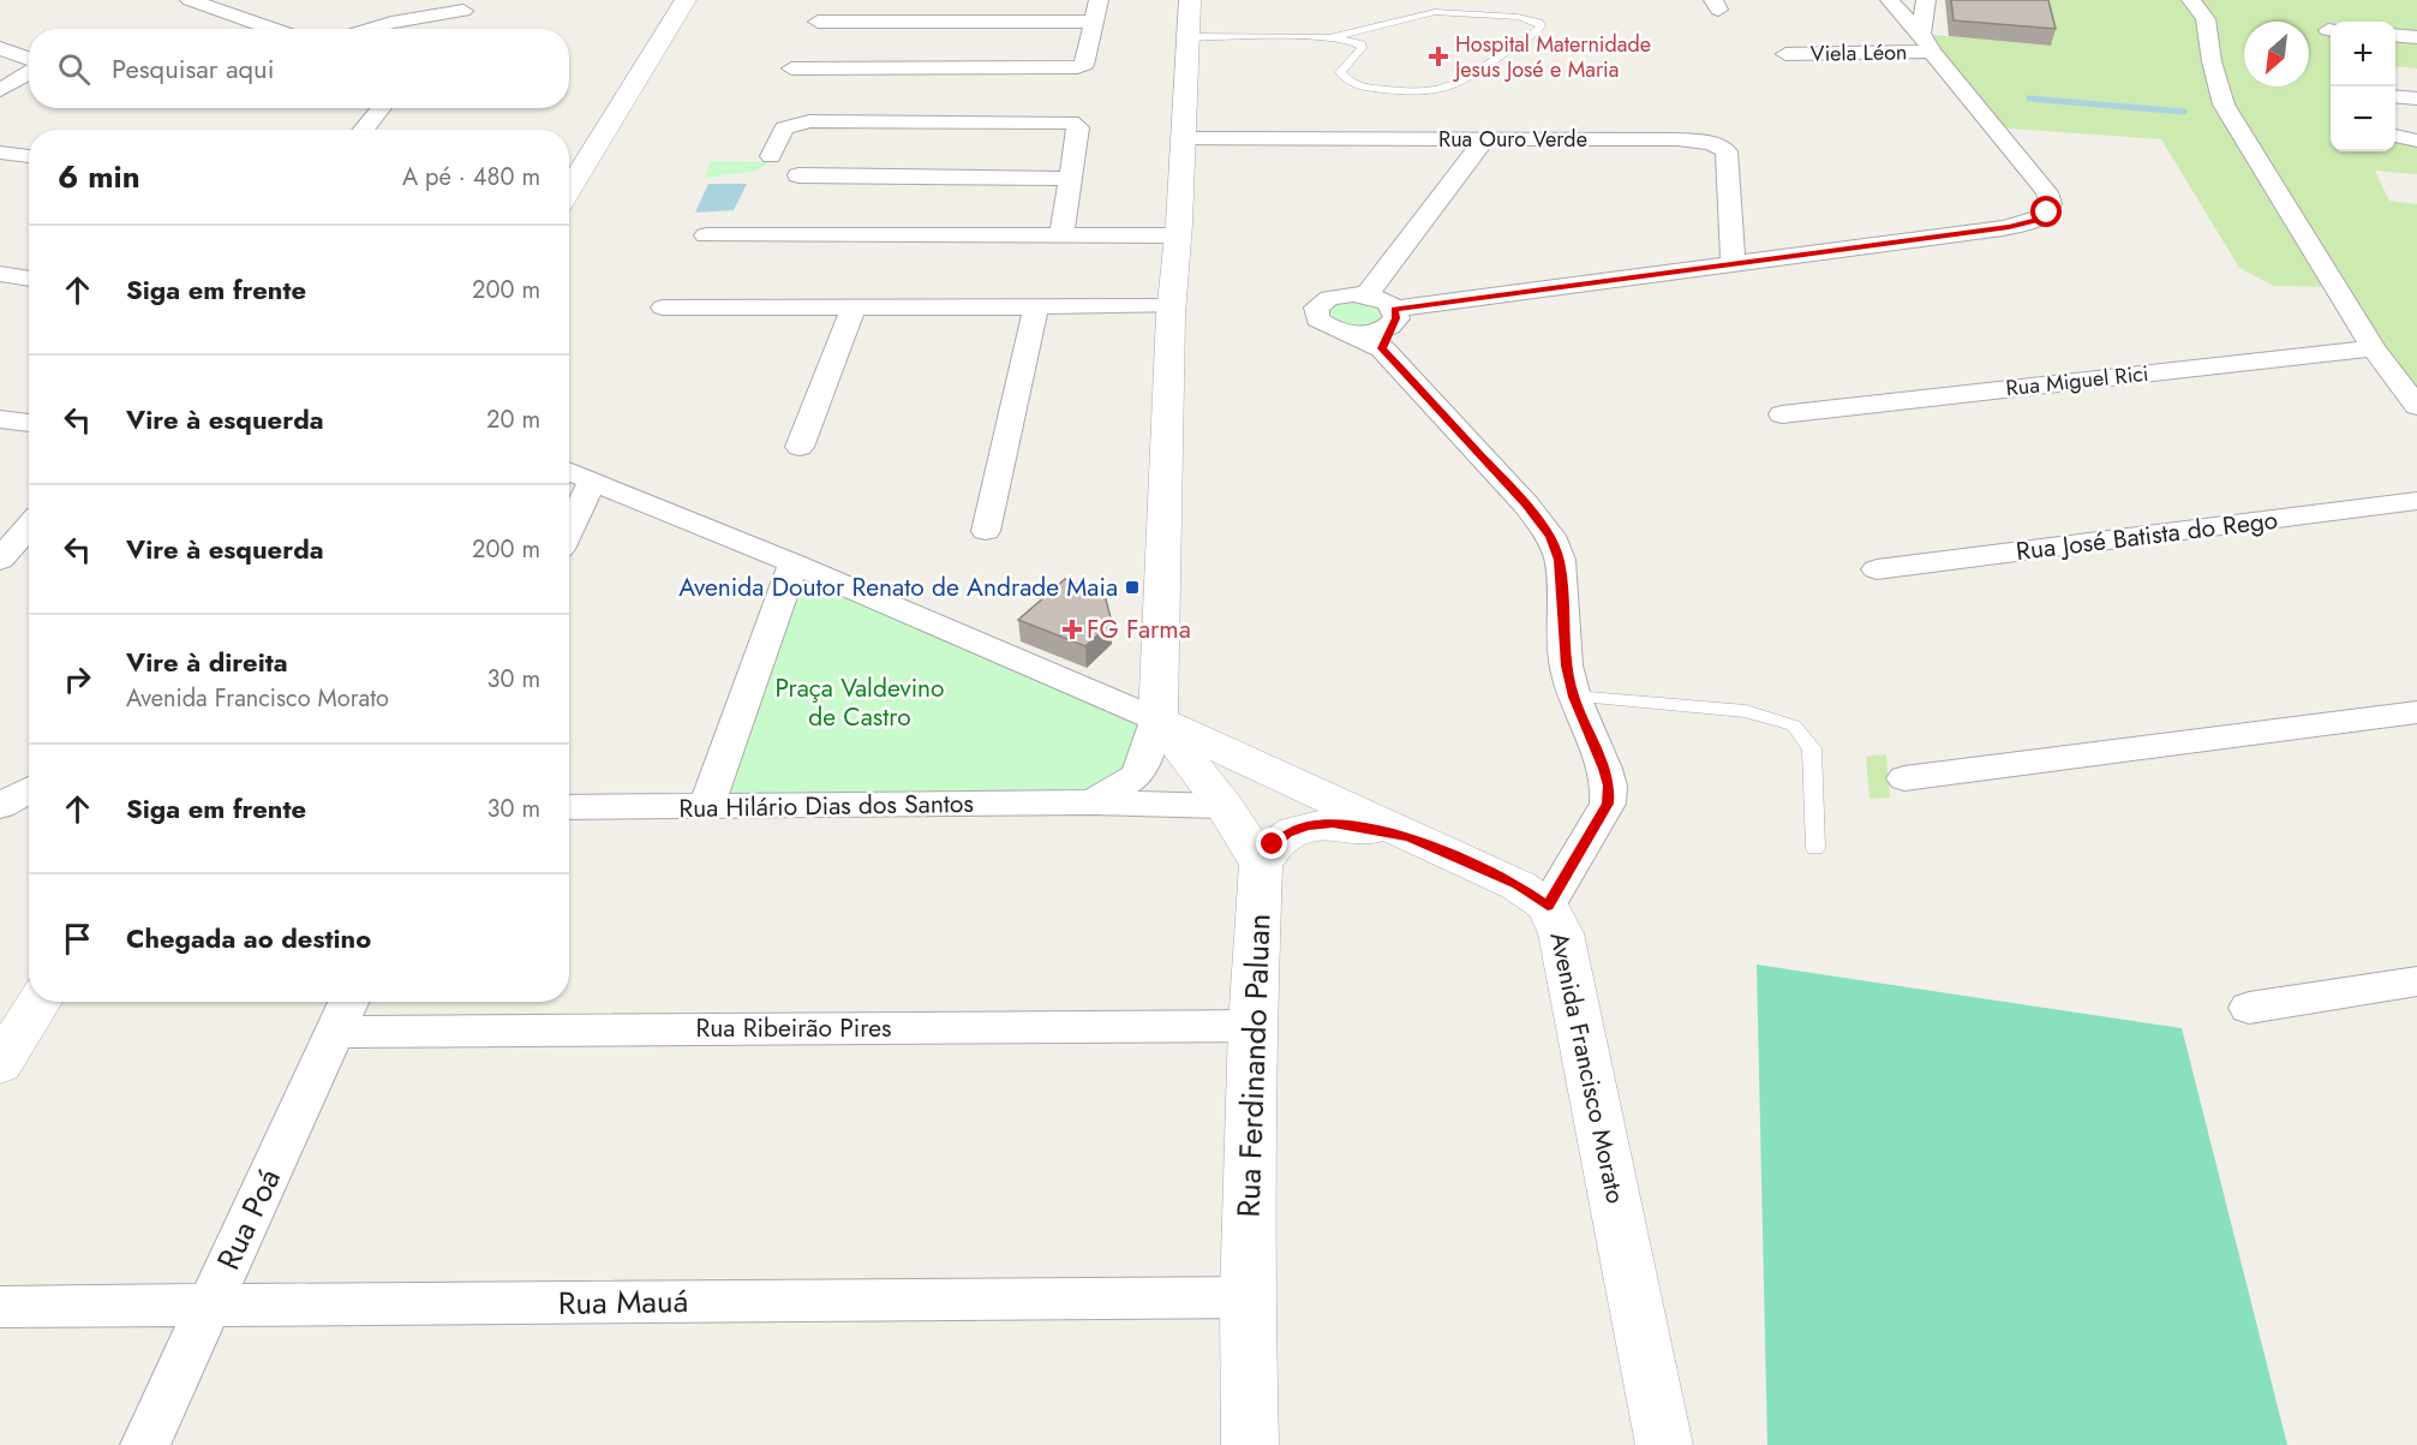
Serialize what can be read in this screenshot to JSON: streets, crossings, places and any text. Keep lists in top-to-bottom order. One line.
{"streets":{"street":["Viela Léon","Rua Ouro Verde","Rua Miguel Rici","Rua José Batista do Rego","Rua Hilário Dias dos Santos","Rua Ribeirão Pires","Rua Ferdinando Paluan","Avenida Francisco Morato","Rua Poá","Rua Mauá"]},"crossings":[["Rua Ribeirão Pires","Rua Ferdinando Paluan"],["Rua Ribeirão Pires","Rua Poá"],["Rua Ferdinando Paluan","Rua Mauá"],["Rua Poá","Rua Mauá"]],"parks":["Praça Valdevino de Castro"],"places":{"health":["Hospital Maternidade Jesus José e Maria","FG Farma"],"transit":["Avenida Doutor Renato de Andrade Maia"]},"north":"bottom left","page":{"map_buttons":["+","−"],"search":"Pesquisar aqui","heading":["6 min","A pé · 480 m"],"list":[["Siga em frente","200 m"],["Vire à esquerda","20 m"],["Vire à esquerda","200 m"],["Vire à direita","Avenida Francisco Morato","30 m"],["Siga em frente","30 m"],"Chegada ao destino"]}}
